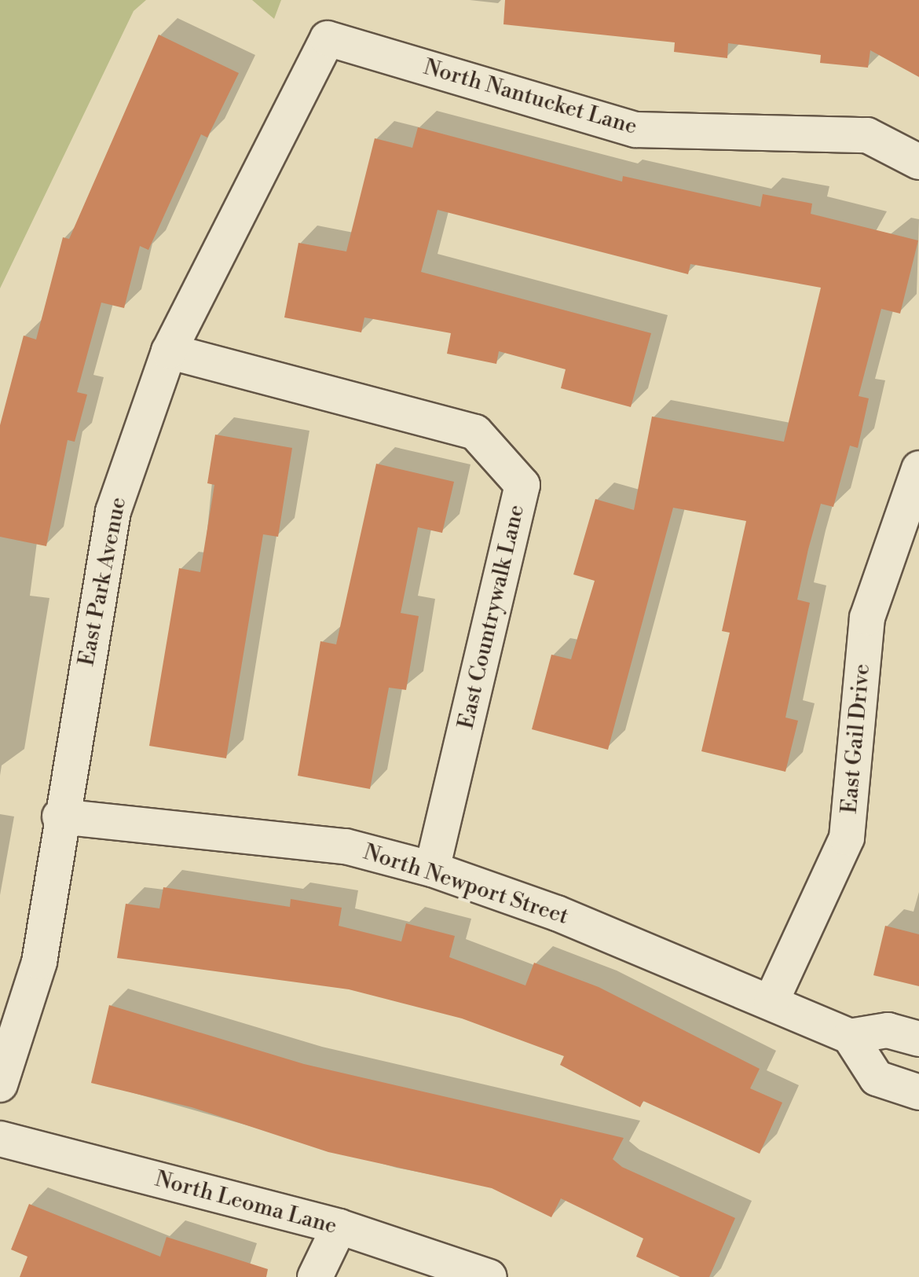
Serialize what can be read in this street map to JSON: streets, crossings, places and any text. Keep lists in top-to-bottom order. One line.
{"streets":{"street":["North Nantucket Lane","East Park Avenue","East Countrywalk Lane","East Gail Drive","North Newport Street","North Leoma Lane"]},"crossings":[["North Nantucket Lane","East Park Avenue"],["East Park Avenue","East Countrywalk Lane"],["East Park Avenue","North Newport Street"],["East Countrywalk Lane","North Newport Street"],["East Gail Drive","North Newport Street"]]}
